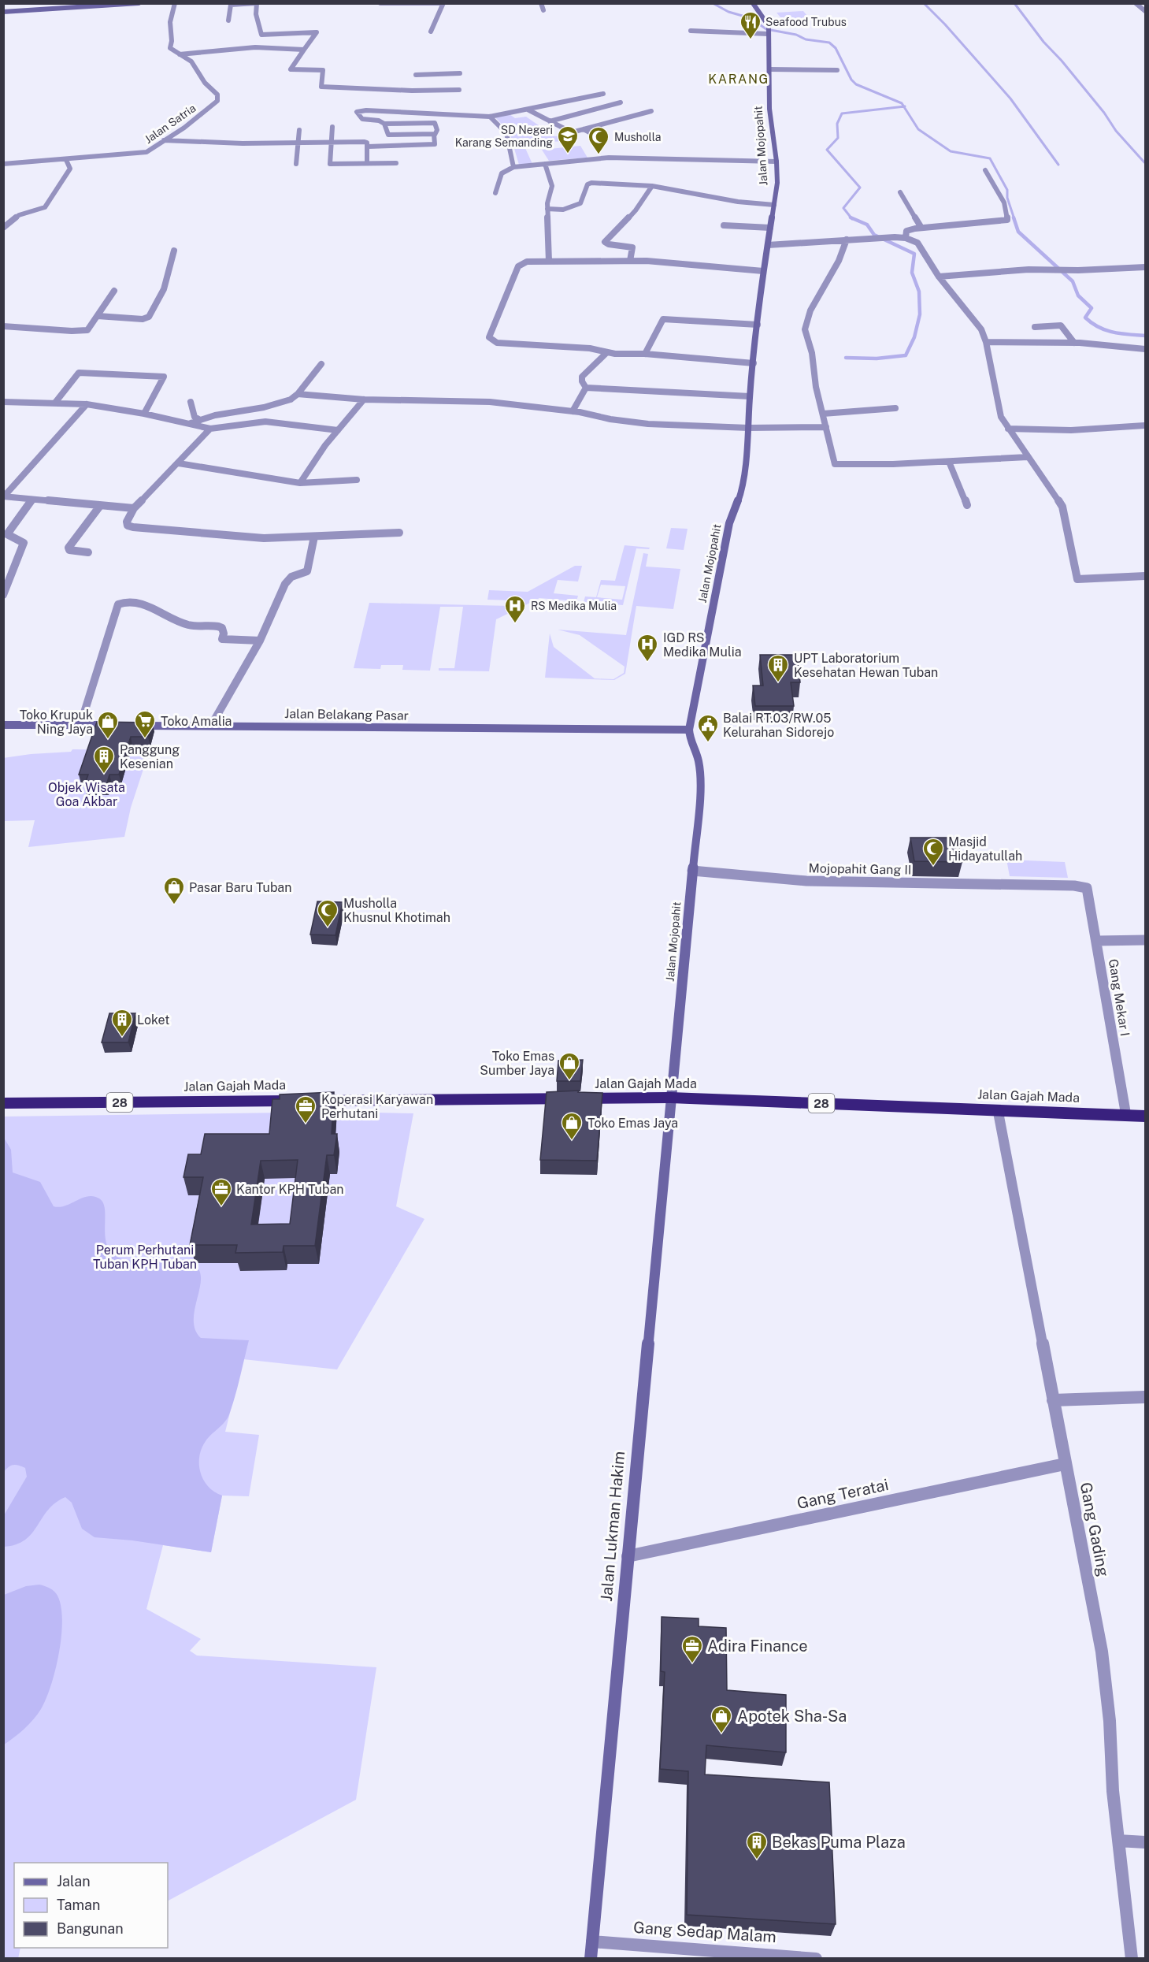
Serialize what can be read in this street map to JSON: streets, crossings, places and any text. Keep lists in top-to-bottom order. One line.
{"streets":{"highway":["Jalan Gajah Mada","28"],"street":["Jalan Satria","Jalan Mojopahit","Jalan Belakang Pasar","Mojopahit Gang II","Gang Mekar I","Gang Teratai","Jalan Lukman Hakim","Gang Gading","Gang Sedap Malam"]},"crossings":[["Jalan Mojopahit","Jalan Belakang Pasar"],["Jalan Mojopahit","Mojopahit Gang II"],["Jalan Mojopahit","Jalan Gajah Mada"],["Jalan Mojopahit","Jalan Lukman Hakim"],["Mojopahit Gang II","Gang Mekar I"],["Gang Mekar I","Jalan Gajah Mada"],["Jalan Gajah Mada","Jalan Lukman Hakim"],["Jalan Gajah Mada","Gang Gading"],["Gang Teratai","Jalan Lukman Hakim"],["Gang Teratai","Gang Gading"],["Jalan Lukman Hakim","Gang Sedap Malam"]],"districts":["KARANG"],"parks":["Objek Wisata Goa Akbar","Perum Perhutani Tuban KPH Tuban"],"places":{"restaurant":["Seafood Trubus"],"school or university":["SD Negeri Karang Semanding"],"mosque":["Musholla","Masjid Hidayatullah","Musholla Khusnul Khotimah"],"hospital":["RS Medika Mulia","IGD RS Medika Mulia"],"building":["UPT Laboratorium Kesehatan Hewan Tuban","Panggung Kesenian","Loket","Bekas Puma Plaza"],"supermarket":["Toko Amalia"],"shop":["Toko Krupuk Ning Jaya","Pasar Baru Tuban","Toko Emas Sumber Jaya","Toko Emas Jaya","Apotek Sha-Sa"],"public building":["Balai RT.03/RW.05 Kelurahan Sidorejo"],"office":["Koperasi Karyawan Perhutani","Kantor KPH Tuban","Adira Finance"]},"legend":["Jalan","Taman","Bangunan"]}
